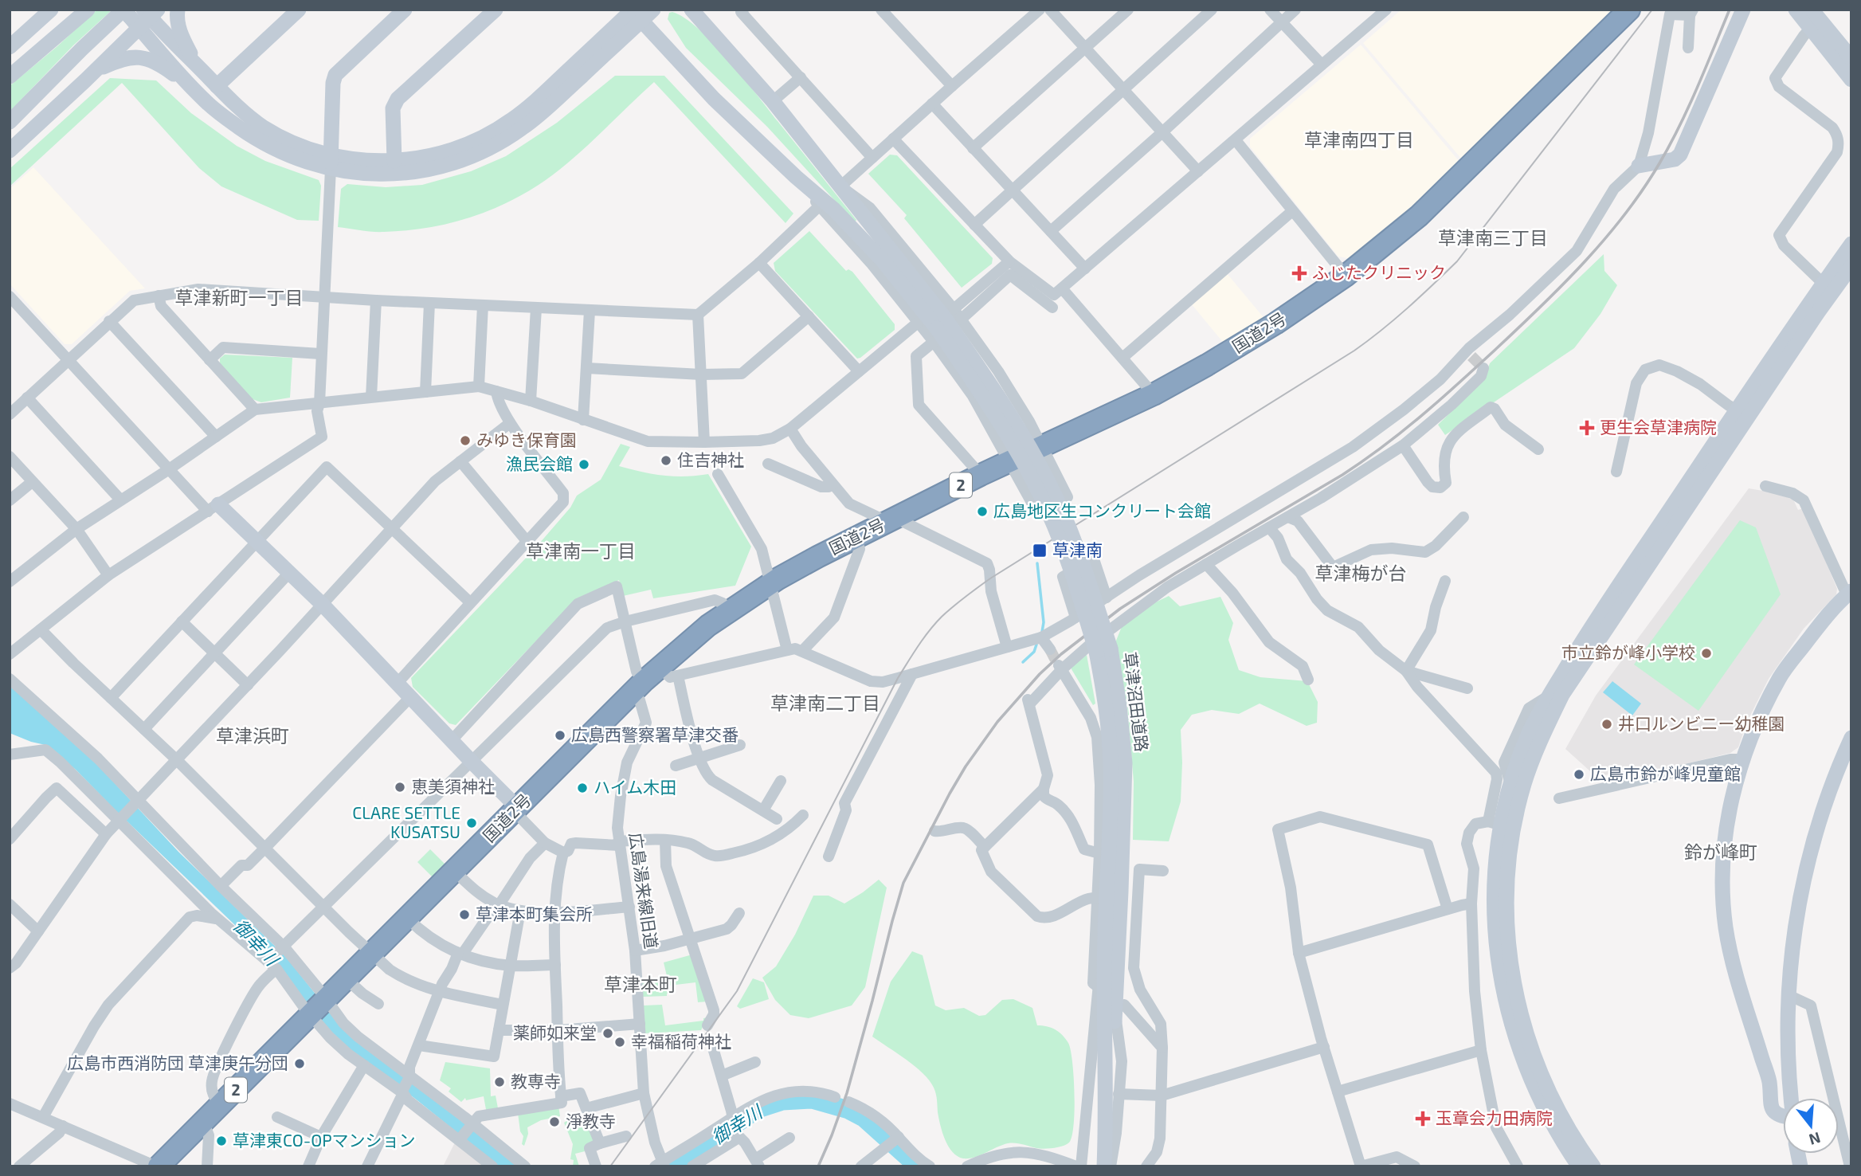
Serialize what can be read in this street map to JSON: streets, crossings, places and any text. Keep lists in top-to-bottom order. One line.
{"streets":{"highway":["国道2号","2"],"street":["草津沼田道路","広島湯来線旧道"]},"crossings":[["国道2号","広島湯来線旧道"]],"districts":["草津南四丁目","草津南三丁目","草津新町一丁目","草津南一丁目","草津梅が台","草津南二丁目","草津浜町","鈴が峰町","草津本町"],"water":["御幸川"],"places":{"health":["ふじたクリニック","更生会草津病院","玉章会力田病院"],"other":["みゆき保育園","住吉神社","漁民会館","広島地区生コンクリート会館","市立鈴が峰小学校","井口ルンビニー幼稚園","広島西警察署草津交番","広島市鈴が峰児童館","恵美須神社","ハイム木田","CLARE SETTLE KUSATSU","草津本町集会所","薬師如来堂","幸福稲荷神社","広島市西消防団 草津庚午分団","教専寺","淨教寺","草津東CO-OPマンション"],"transit":["草津南"]},"north":"bottom"}
